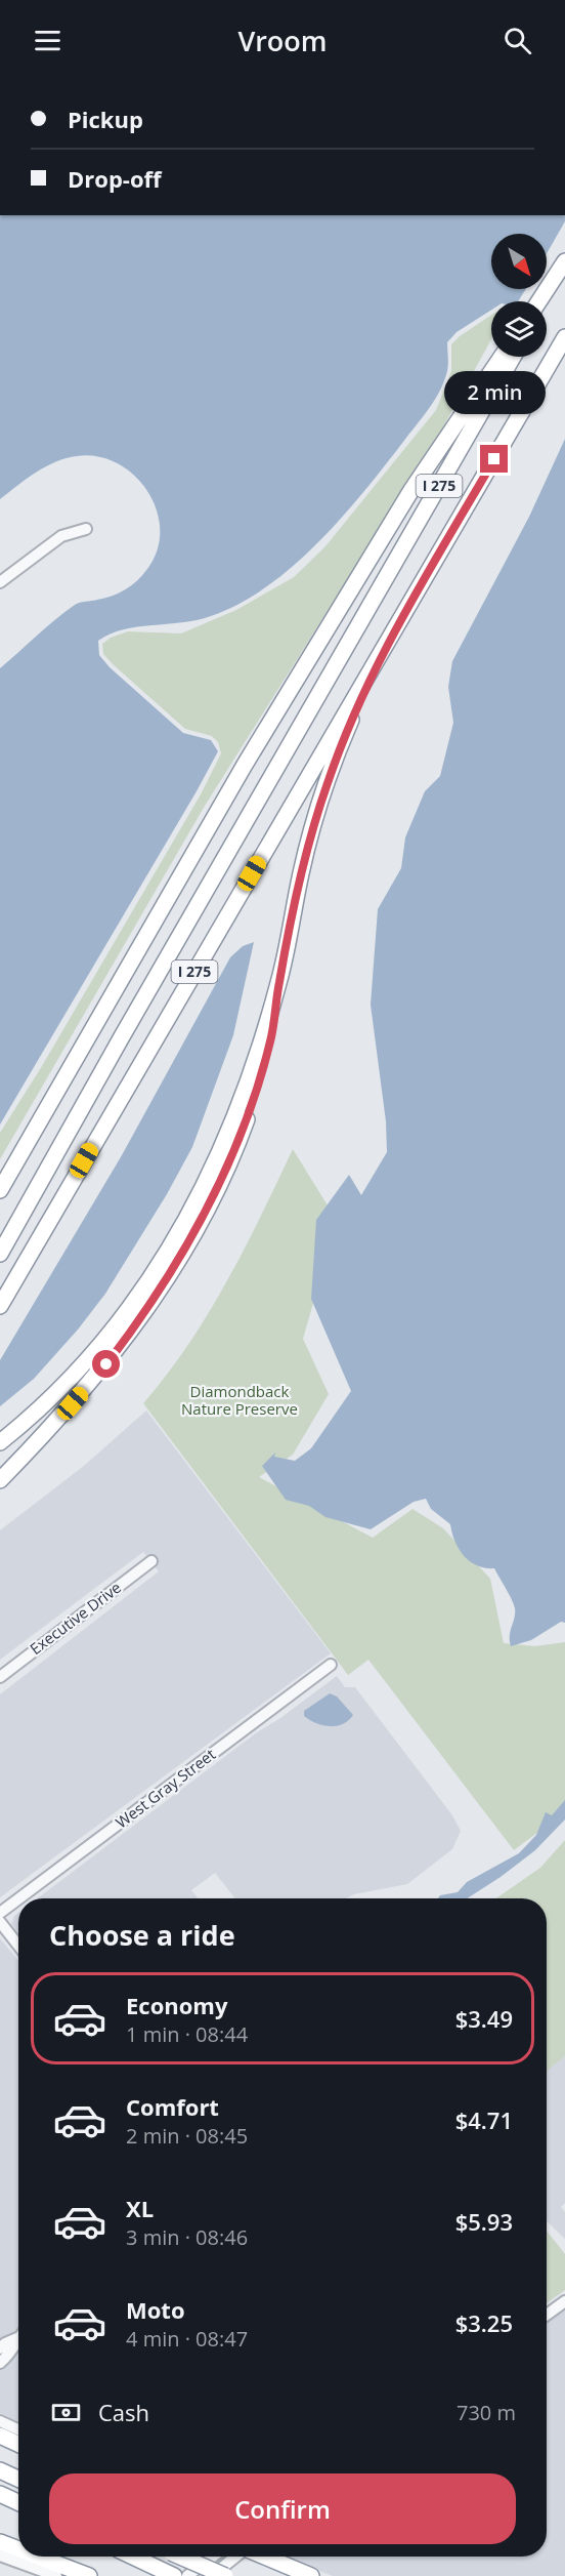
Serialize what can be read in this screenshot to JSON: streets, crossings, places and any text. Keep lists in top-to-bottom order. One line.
{"streets":{"highway":["I 275"],"street":["Executive Drive","West Gray Street"]},"parks":["Diamondback Nature Preserve"],"north":"bottom right","page":{"header":"Vroom","banner":["Pickup","Drop-off"],"bubble":"2 min","heading":"Choose a ride","list":[{"name":"Economy","note":"1 min · 08:44","value":"$3.49"},{"name":"Comfort","note":"2 min · 08:45","value":"$4.71"},{"name":"XL","note":"3 min · 08:46","value":"$5.93"},{"name":"Moto","note":"4 min · 08:47","value":"$3.25"}],"pay":["Cash","730 m"],"buttons":"Confirm"}}
